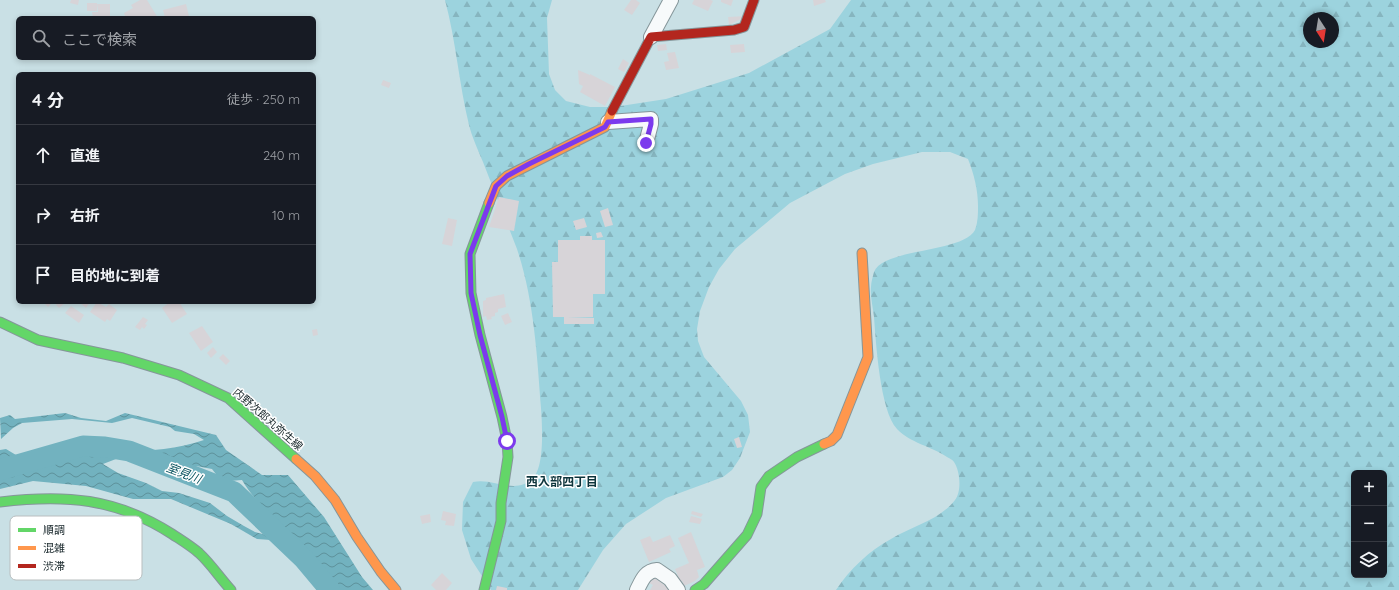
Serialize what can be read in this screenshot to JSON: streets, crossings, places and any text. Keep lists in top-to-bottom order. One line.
{"streets":{"street":["内野次郎丸弥生線"]},"districts":["西入部四丁目"],"water":["室見川"],"legend":["順調","混雑","渋滞"],"north":"bottom","page":{"search":"ここで検索","heading":["4 分","徒歩 · 250 m"],"list":[["直進","240 m"],["右折","10 m"],"目的地に到着"],"map_buttons":["+","−"]}}
